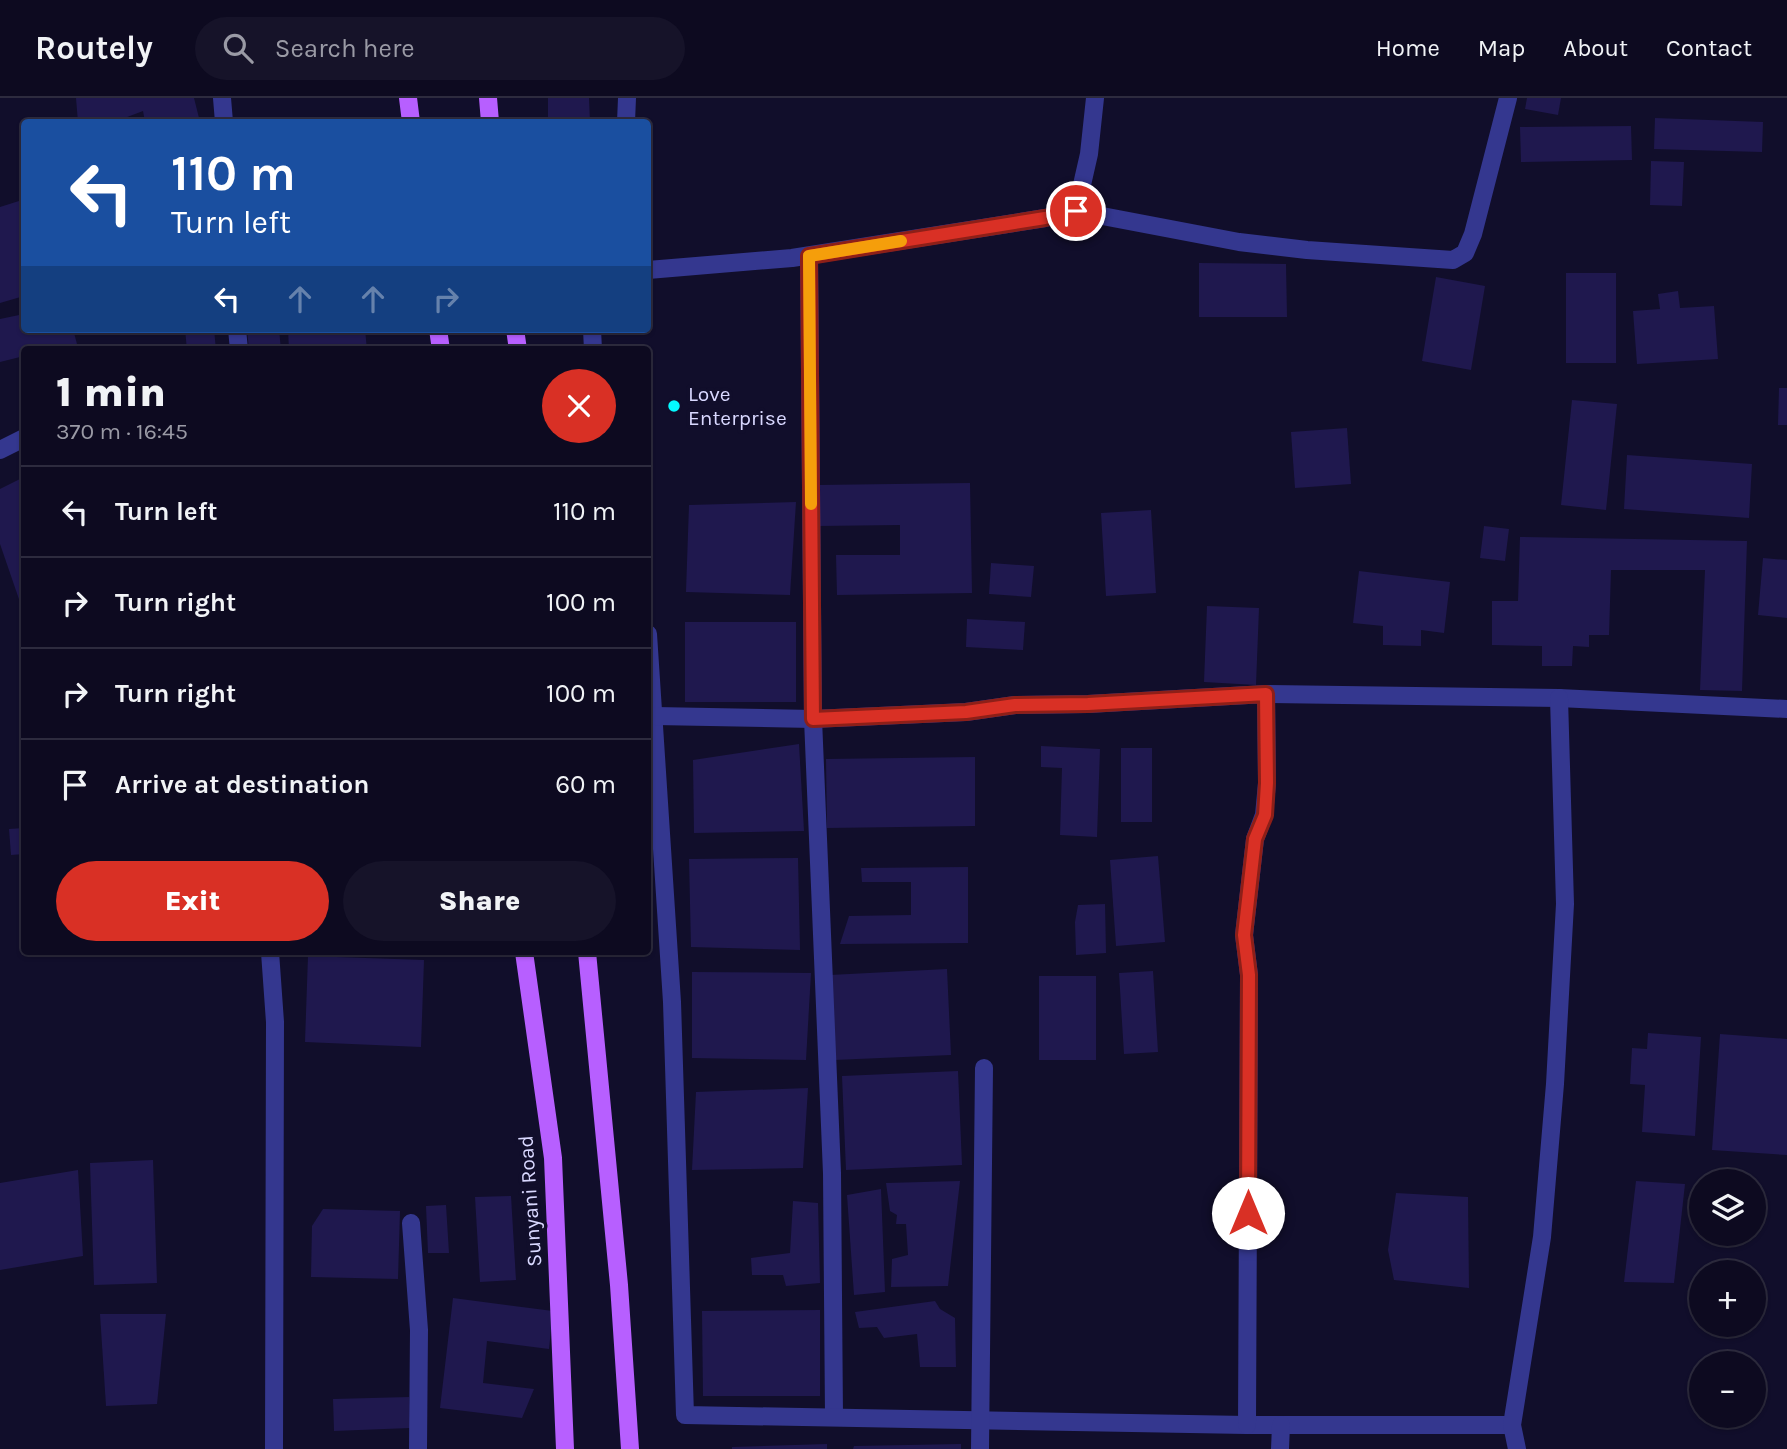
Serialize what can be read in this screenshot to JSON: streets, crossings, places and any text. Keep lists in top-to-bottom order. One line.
{"streets":{"main road":["Sunyani Road"]},"places":["Love Enterprise"],"page":{"header":"Routely","search":"Search here","nav":["Home","Map","About","Contact"],"turn":["110 m","Turn left"],"heading":["1 min","370 m · 16:45"],"list":[{"name":"Turn left","value":"110 m"},{"name":"Turn right","value":"100 m"},{"name":"Turn right","value":"100 m"},{"name":"Arrive at destination","value":"60 m"}],"buttons":["Exit","Share"],"map_buttons":["+","−"]}}
